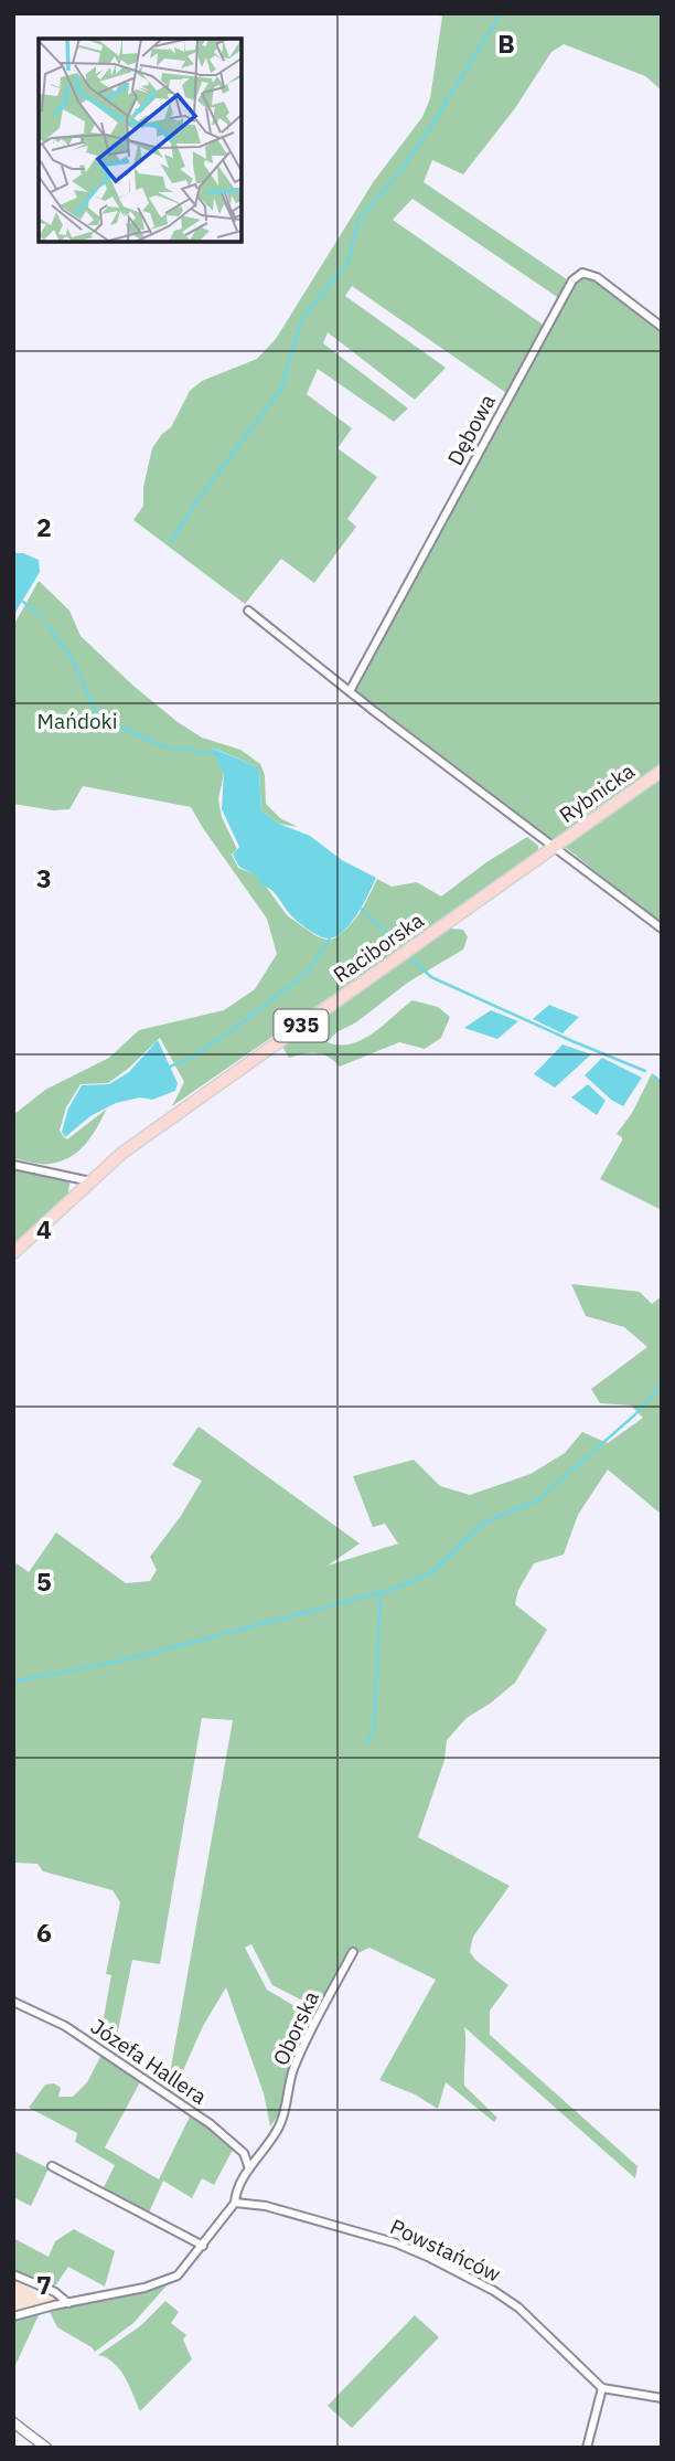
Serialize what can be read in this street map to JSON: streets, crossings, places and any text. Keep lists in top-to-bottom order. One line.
{"streets":{"main road":["Rybnicka","Raciborska","935"],"street":["Dębowa","Oborska","Józefa Hallera","Powstańców"]},"crossings":[["Rybnicka","Raciborska"],["Oborska","Józefa Hallera"],["Oborska","Powstańców"]],"parks":["Mańdoki"],"grid":{"columns":["B"],"rows":["2","3","4","5","6","7"]}}
